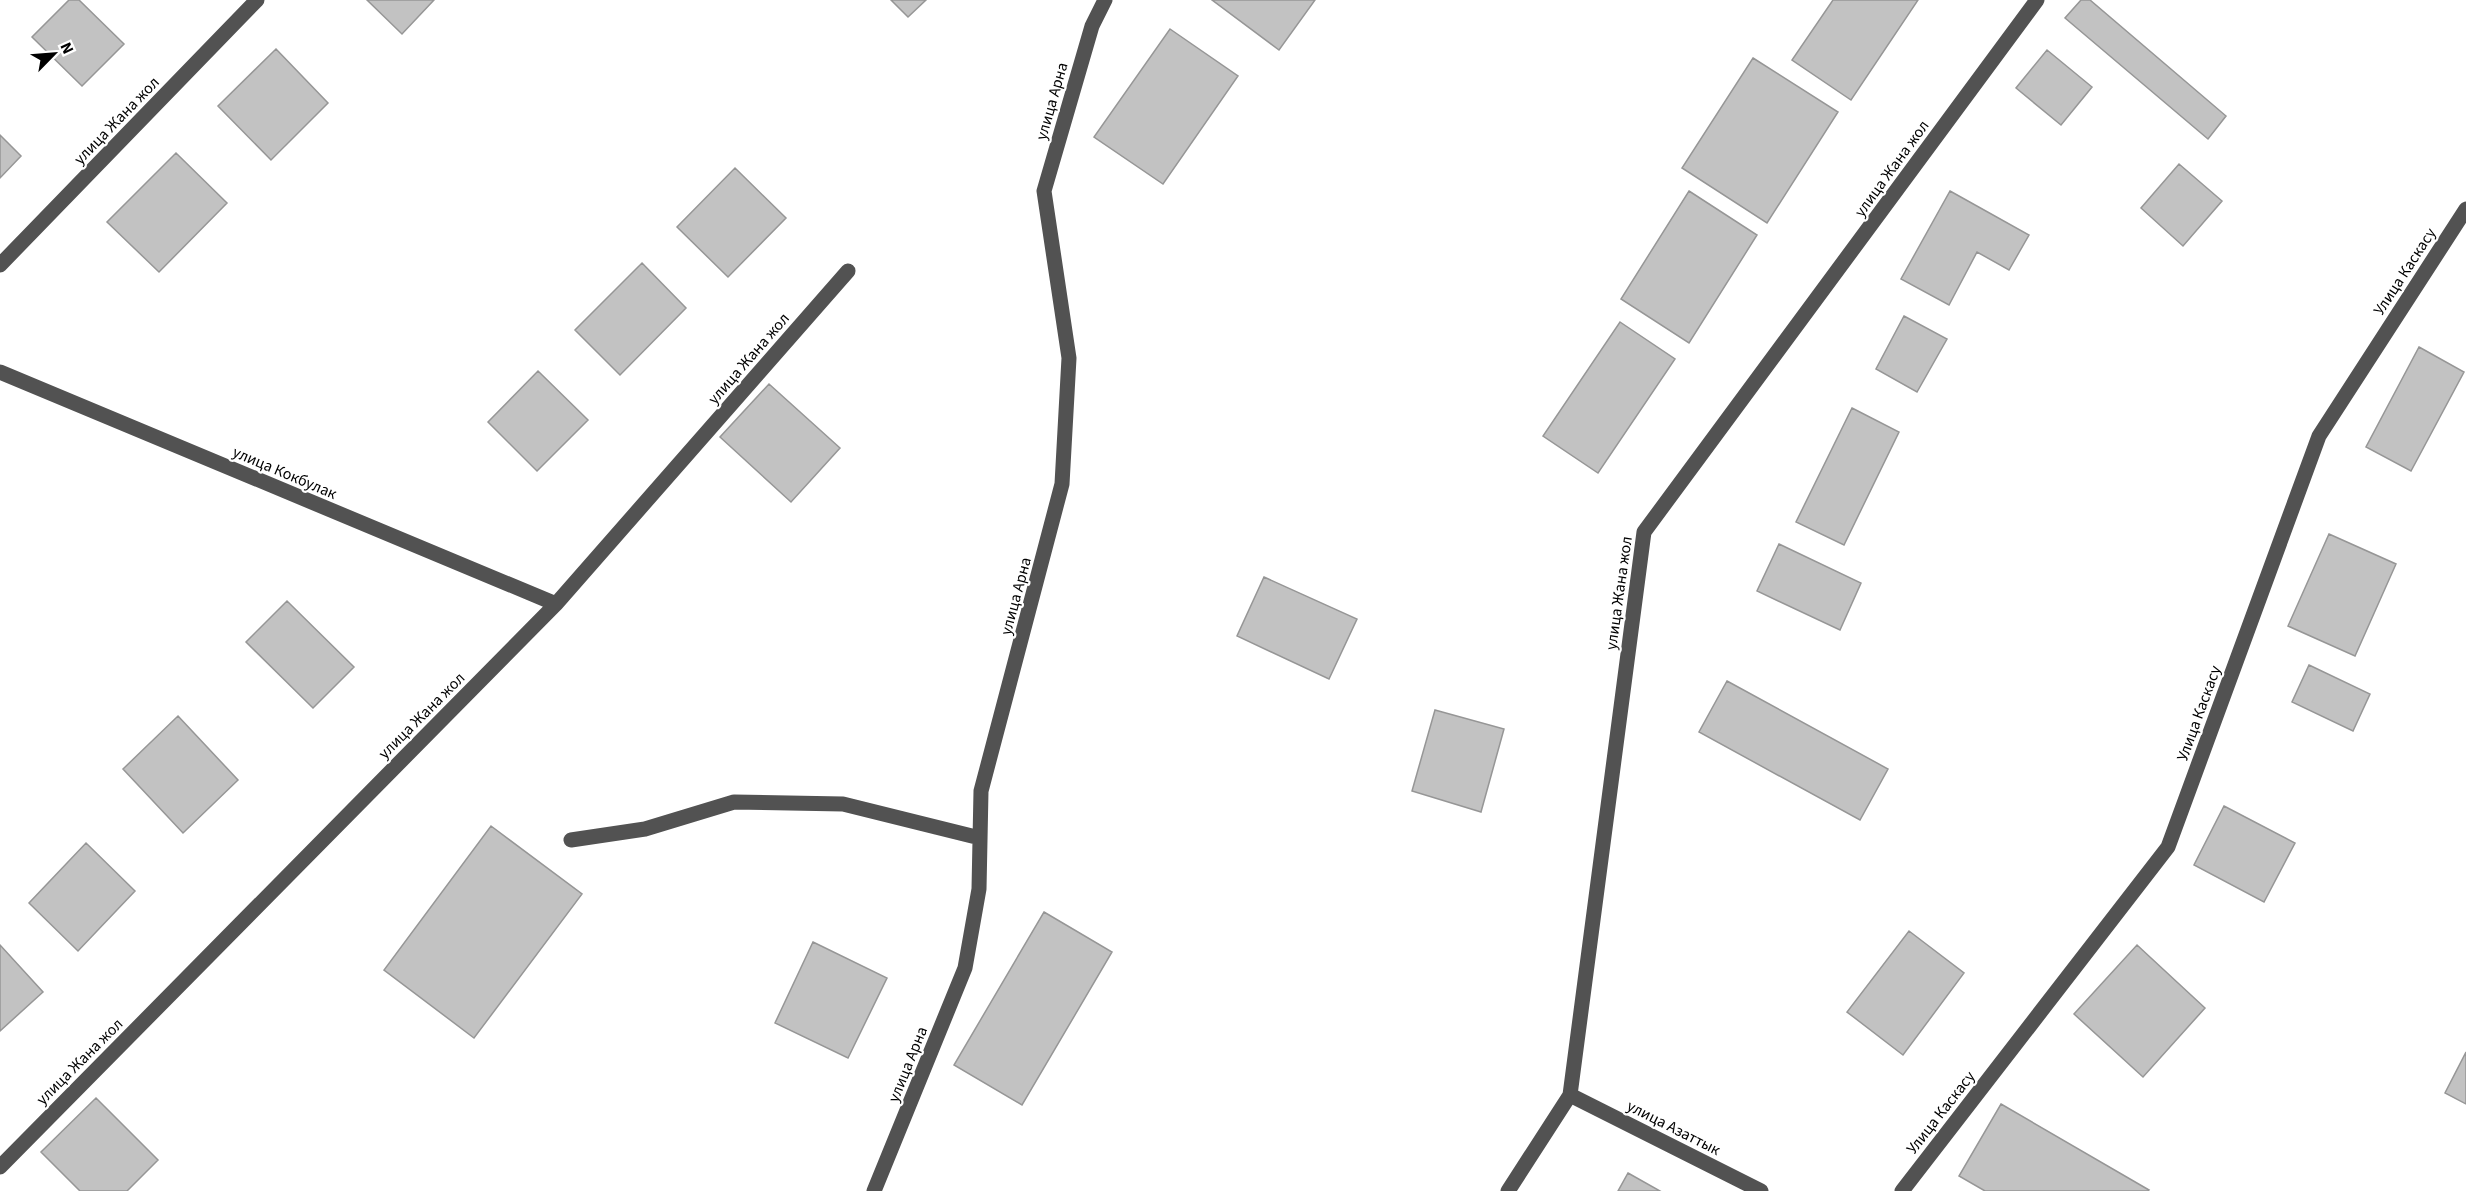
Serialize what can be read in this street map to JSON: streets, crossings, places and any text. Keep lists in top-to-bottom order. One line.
{"streets":{"street":["улица Арна","улица Жана жол","Улица Каскасу","улица Кокбулак","улица Азаттык"]},"crossings":[["улица Жана жол","улица Кокбулак"],["улица Жана жол","улица Азаттык"]],"north":"top right"}
